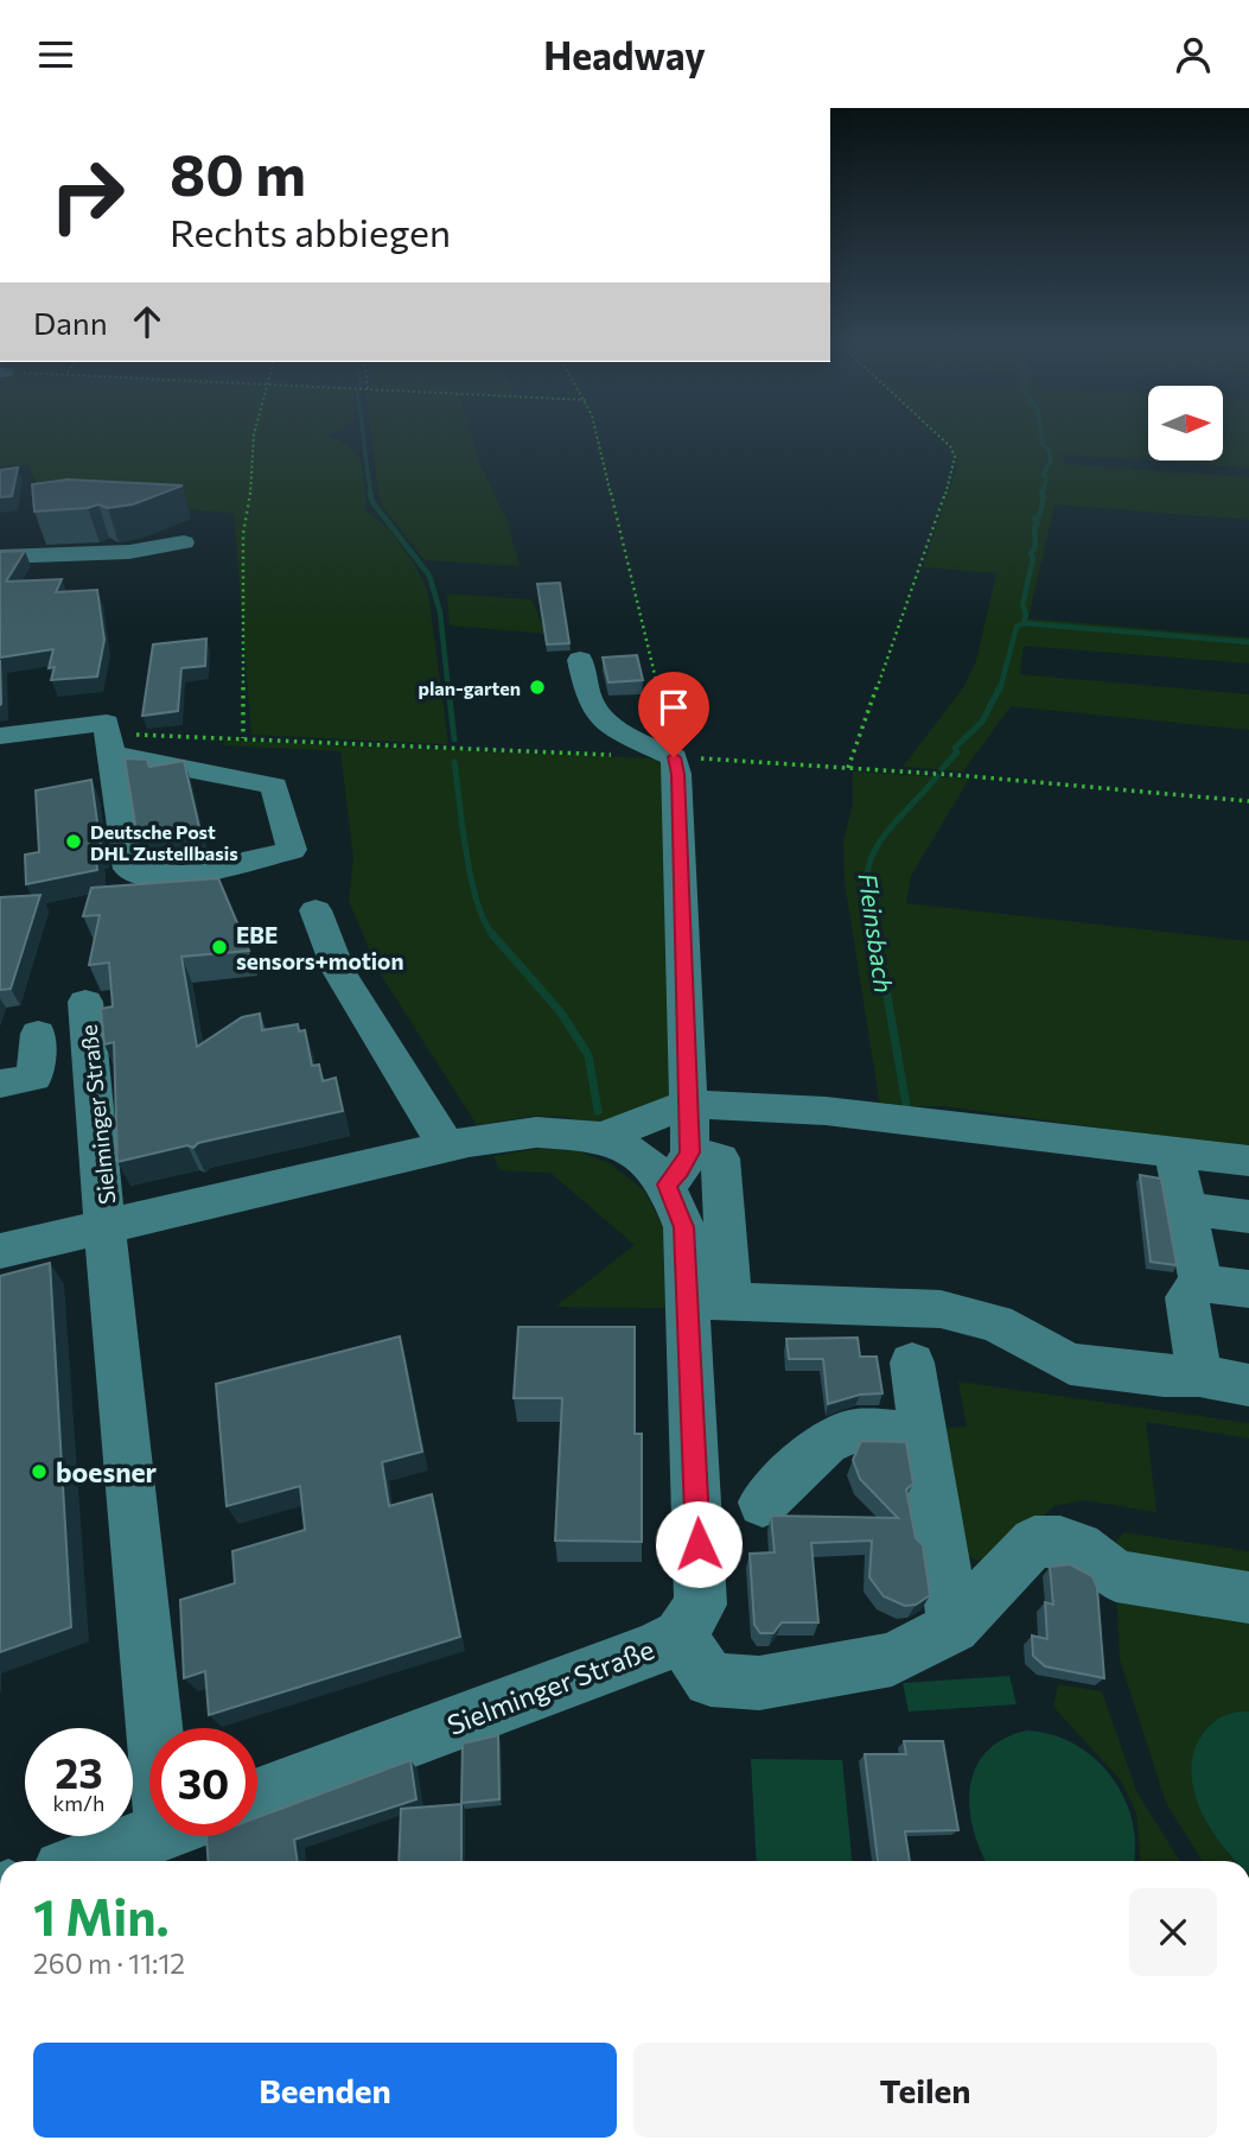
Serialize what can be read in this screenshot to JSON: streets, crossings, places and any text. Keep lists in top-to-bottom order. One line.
{"streets":{"street":["Sielminger Straße"]},"water":["Fleinsbach"],"places":["plan-garten","Deutsche Post DHL Zustellbasis","EBE sensors+motion","boesner"],"north":"right","page":{"header":"Headway","turn":["80 m","Rechts abbiegen"],"then":"Dann","speed":"23 km/h","limit":"30","heading":["1 Min.","260 m · 11:12"],"buttons":["Beenden","Teilen"]}}
